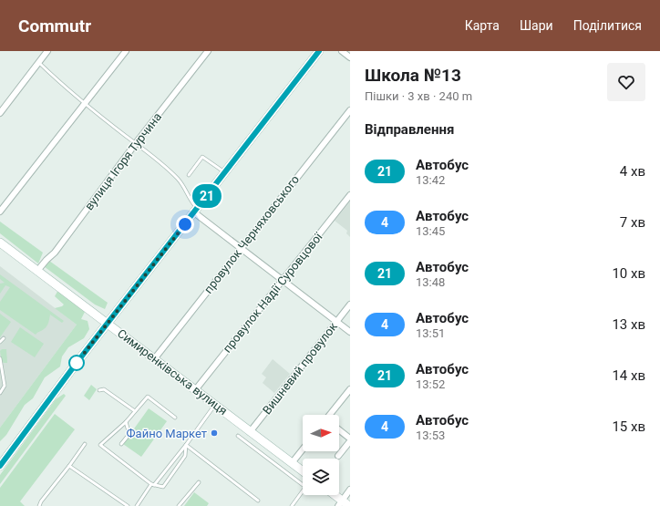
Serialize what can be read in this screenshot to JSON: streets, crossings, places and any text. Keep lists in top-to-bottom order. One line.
{"streets":{"main road":["Симиренківська вулиця"],"street":["вулиця Ігоря Турчина","провулок Черняховського","провулок Надії Суровцової","Вишневий провулок"]},"crossings":[["вулиця Ігоря Турчина","Симиренківська вулиця"],["провулок Черняховського","Симиренківська вулиця"],["провулок Надії Суровцової","Симиренківська вулиця"],["Вишневий провулок","Симиренківська вулиця"]],"places":["Файно Маркет"],"lines":["bus line 21"],"north":"right","page":{"header":"Commutr","nav":["Карта","Шари","Поділитися"],"on_map":"21","heading":[["Школа №13","Пішки · 3 хв · 240 m"],"Відправлення"],"list":[{"mark":"21","name":"Автобус","note":"13:42","value":"4 хв"},{"mark":"4","name":"Автобус","note":"13:45","value":"7 хв"},{"mark":"21","name":"Автобус","note":"13:48","value":"10 хв"},{"mark":"4","name":"Автобус","note":"13:51","value":"13 хв"},{"mark":"21","name":"Автобус","note":"13:52","value":"14 хв"},{"mark":"4","name":"Автобус","note":"13:53","value":"15 хв"}]}}
